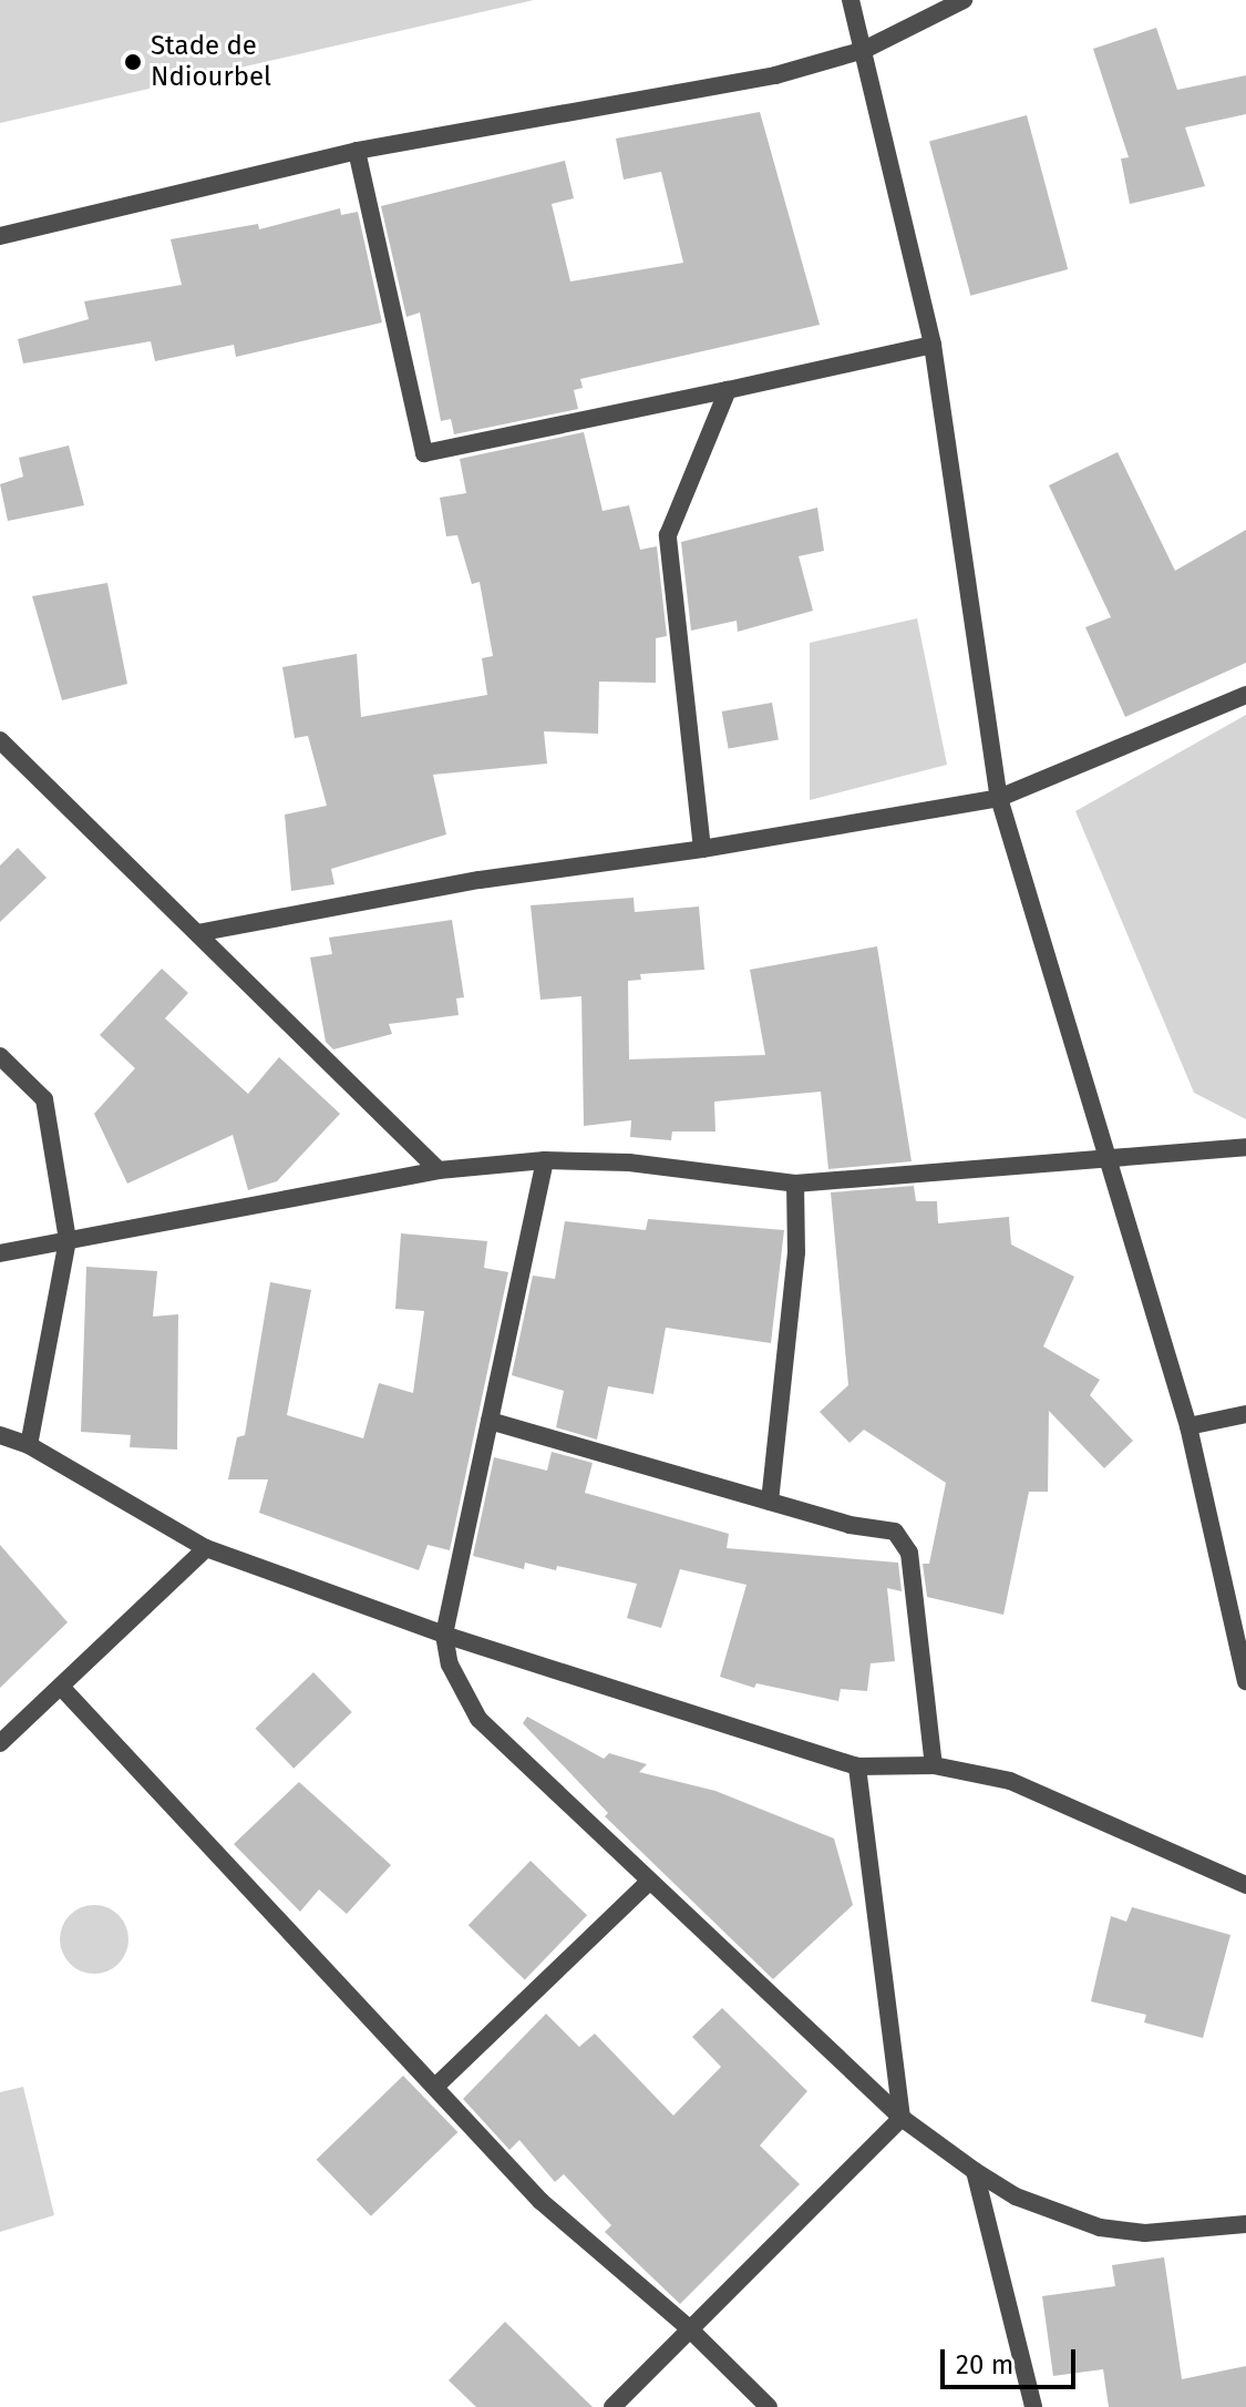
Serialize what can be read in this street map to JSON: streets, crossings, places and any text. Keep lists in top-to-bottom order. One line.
{"places":["Stade de Ndiourbel"],"scale_bar":"20 m"}
